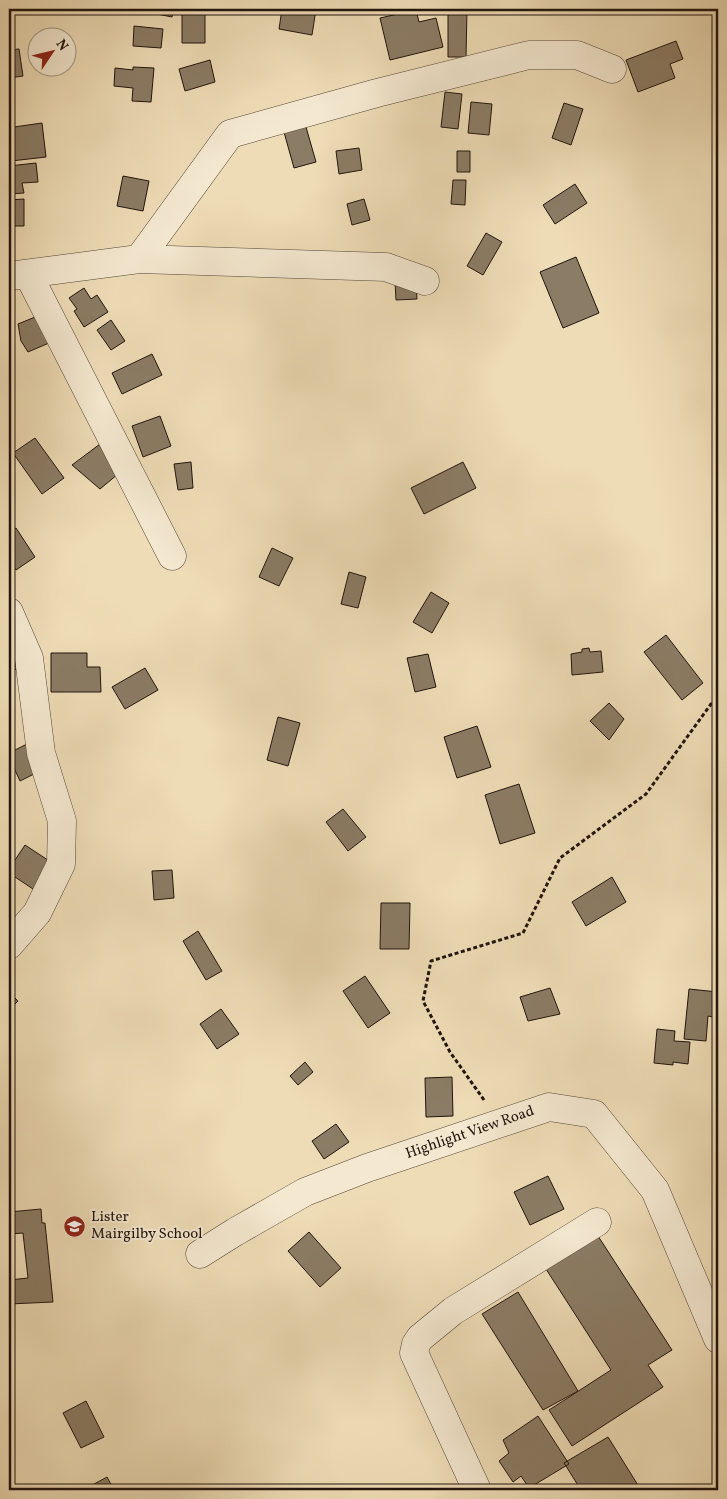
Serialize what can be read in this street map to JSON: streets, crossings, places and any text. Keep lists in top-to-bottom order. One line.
{"streets":{"street":["Highlight View Road"]},"places":{"school or university":["Lister Mairgilby School"]},"north":"top right"}
